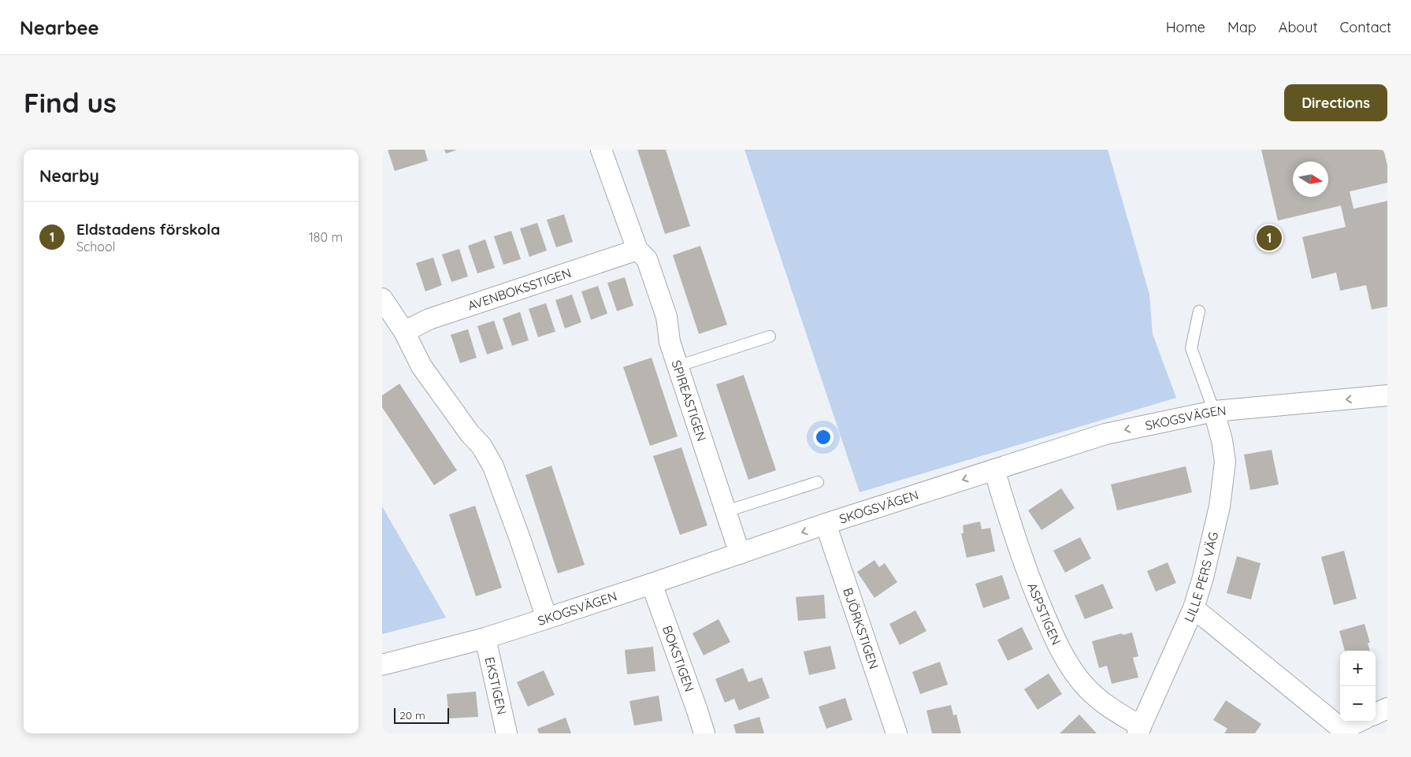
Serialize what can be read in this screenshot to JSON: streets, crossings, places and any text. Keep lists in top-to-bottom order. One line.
{"streets":{"street":["AVENBOKSSTIGEN","SPIREASTIGEN","SKOGSVÄGEN","LILLE PERS VÄG","ASPSTIGEN","BJÖRKSTIGEN","BOKSTIGEN","EKSTIGEN"]},"crossings":[["AVENBOKSSTIGEN","SPIREASTIGEN"],["SPIREASTIGEN","SKOGSVÄGEN"],["SKOGSVÄGEN","LILLE PERS VÄG"],["SKOGSVÄGEN","ASPSTIGEN"],["SKOGSVÄGEN","BJÖRKSTIGEN"],["SKOGSVÄGEN","BOKSTIGEN"],["SKOGSVÄGEN","EKSTIGEN"],["LILLE PERS VÄG","ASPSTIGEN"]],"one_way":["SKOGSVÄGEN"],"scale_bar":"20 m","north":"right","page":{"header":"Nearbee","nav":["Home","Map","About","Contact"],"buttons":"Directions","title":"Find us","heading":"Nearby","list":[{"mark":"1","name":"Eldstadens förskola","note":"School","value":"180 m"}],"pins":"1","map_buttons":["+","−"],"scale":"20 m"}}
